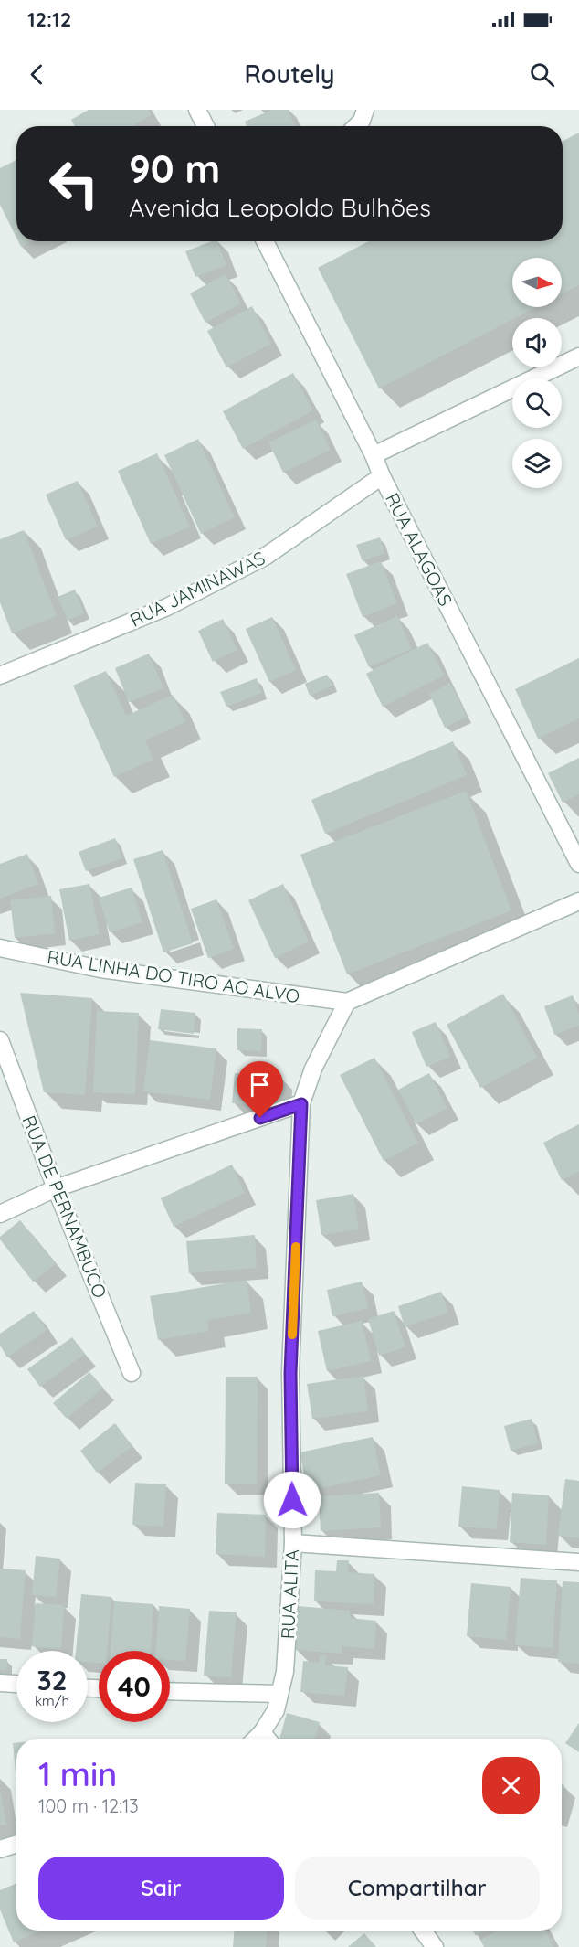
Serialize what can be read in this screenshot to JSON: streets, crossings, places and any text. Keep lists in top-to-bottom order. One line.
{"streets":{"street":["RUA ALAGOAS","RUA JAMINAWAS","RUA LINHA DO TIRO AO ALVO","RUA DE PERNAMBUCO","RUA ALITA"]},"crossings":[["RUA ALAGOAS","RUA JAMINAWAS"],["RUA LINHA DO TIRO AO ALVO","RUA ALITA"]],"north":"right","page":{"status":"12:12","header":"Routely","turn":["90 m","Avenida Leopoldo Bulhões"],"speed":"32 km/h","limit":"40","heading":["1 min","100 m · 12:13"],"buttons":["Sair","Compartilhar"]}}
